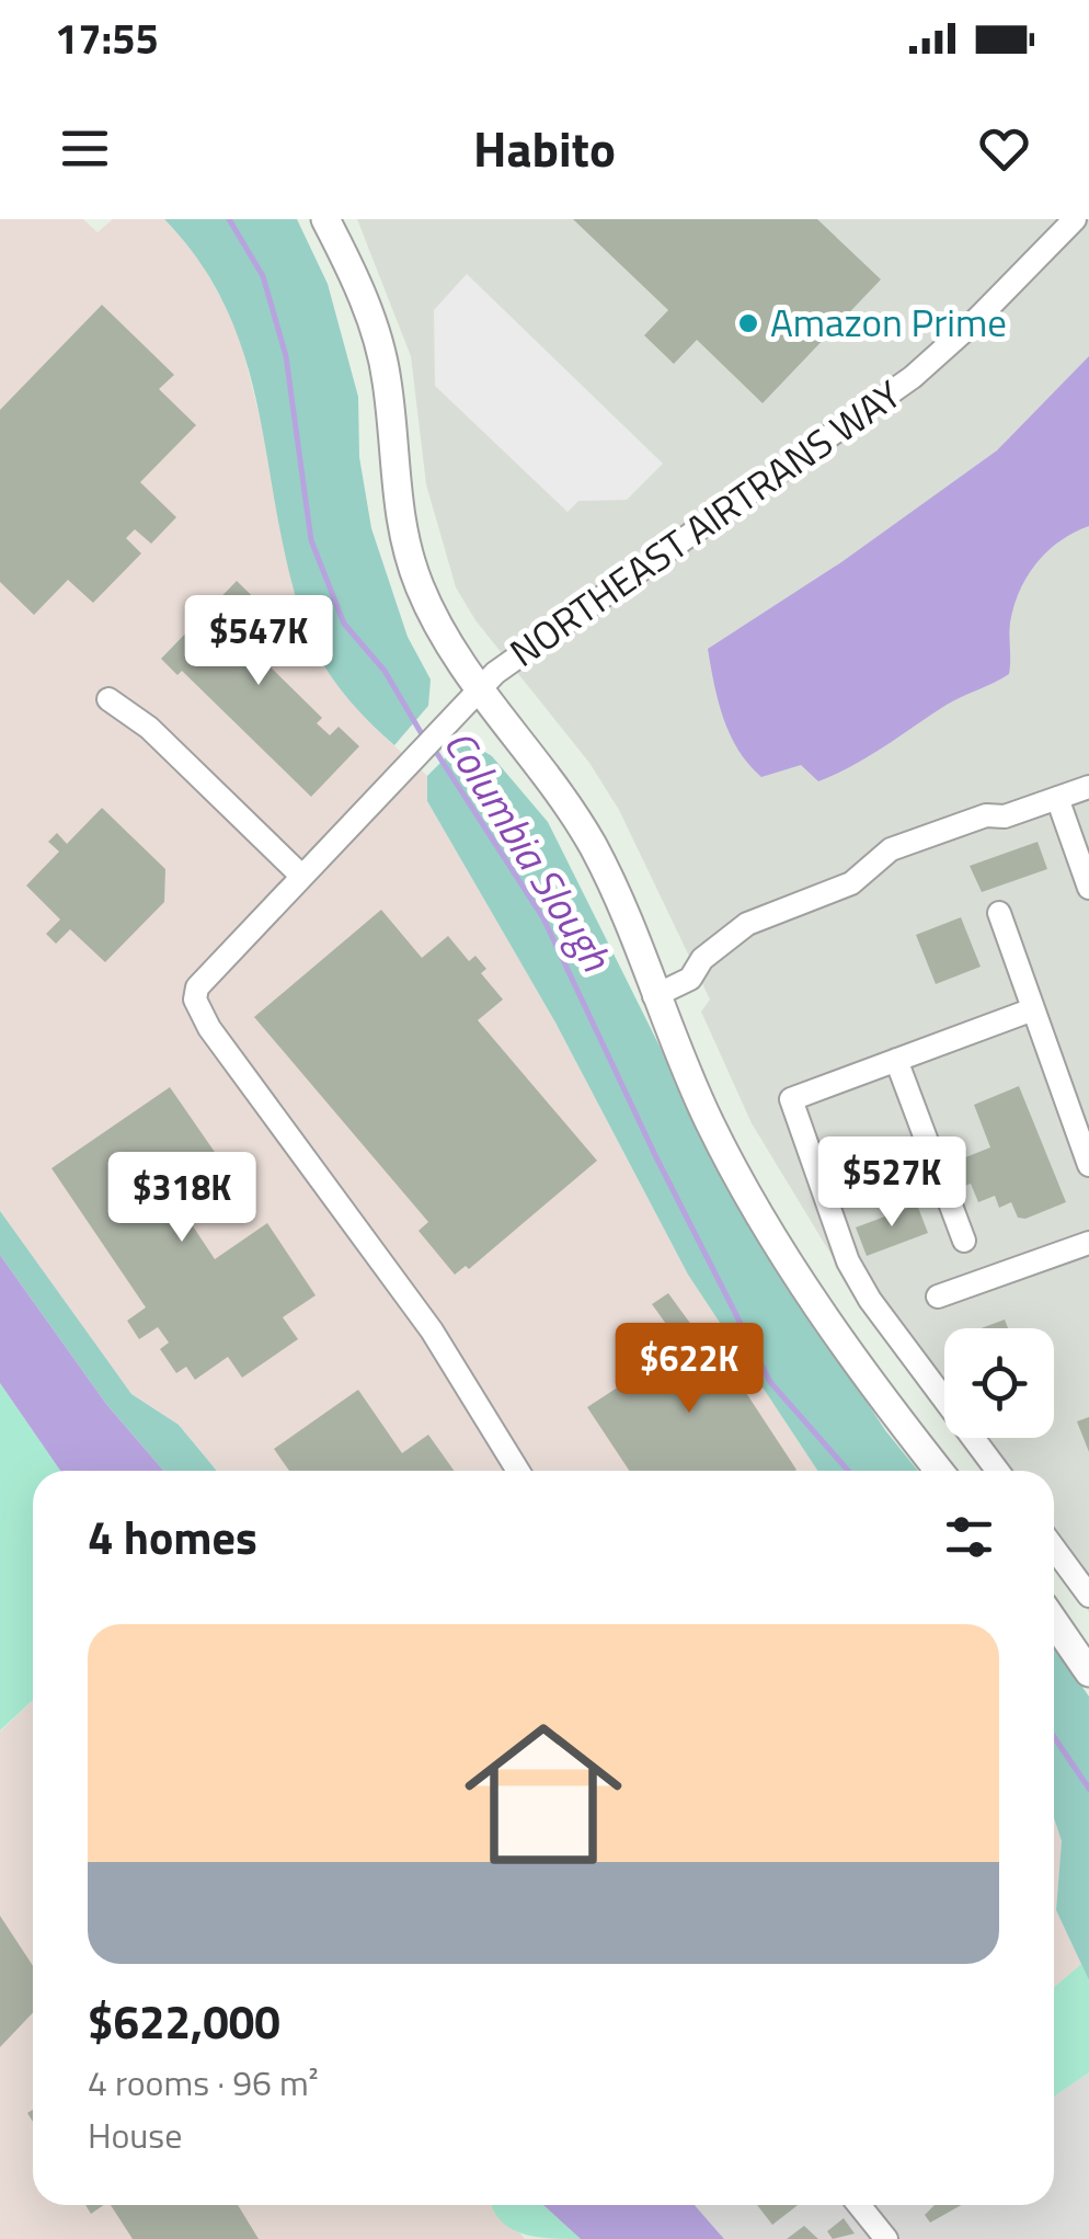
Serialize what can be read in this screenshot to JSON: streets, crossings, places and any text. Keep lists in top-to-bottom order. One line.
{"streets":{"street":["NORTHEAST AIRTRANS WAY"]},"water":["Columbia Slough"],"places":["Amazon Prime"],"page":{"status":"17:55","header":"Habito","price":["$547K","$527K","$318K","$622K"],"heading":"4 homes","list":[{"name":"$622,000","note":"4 rooms · 96 m² · House"}]}}
